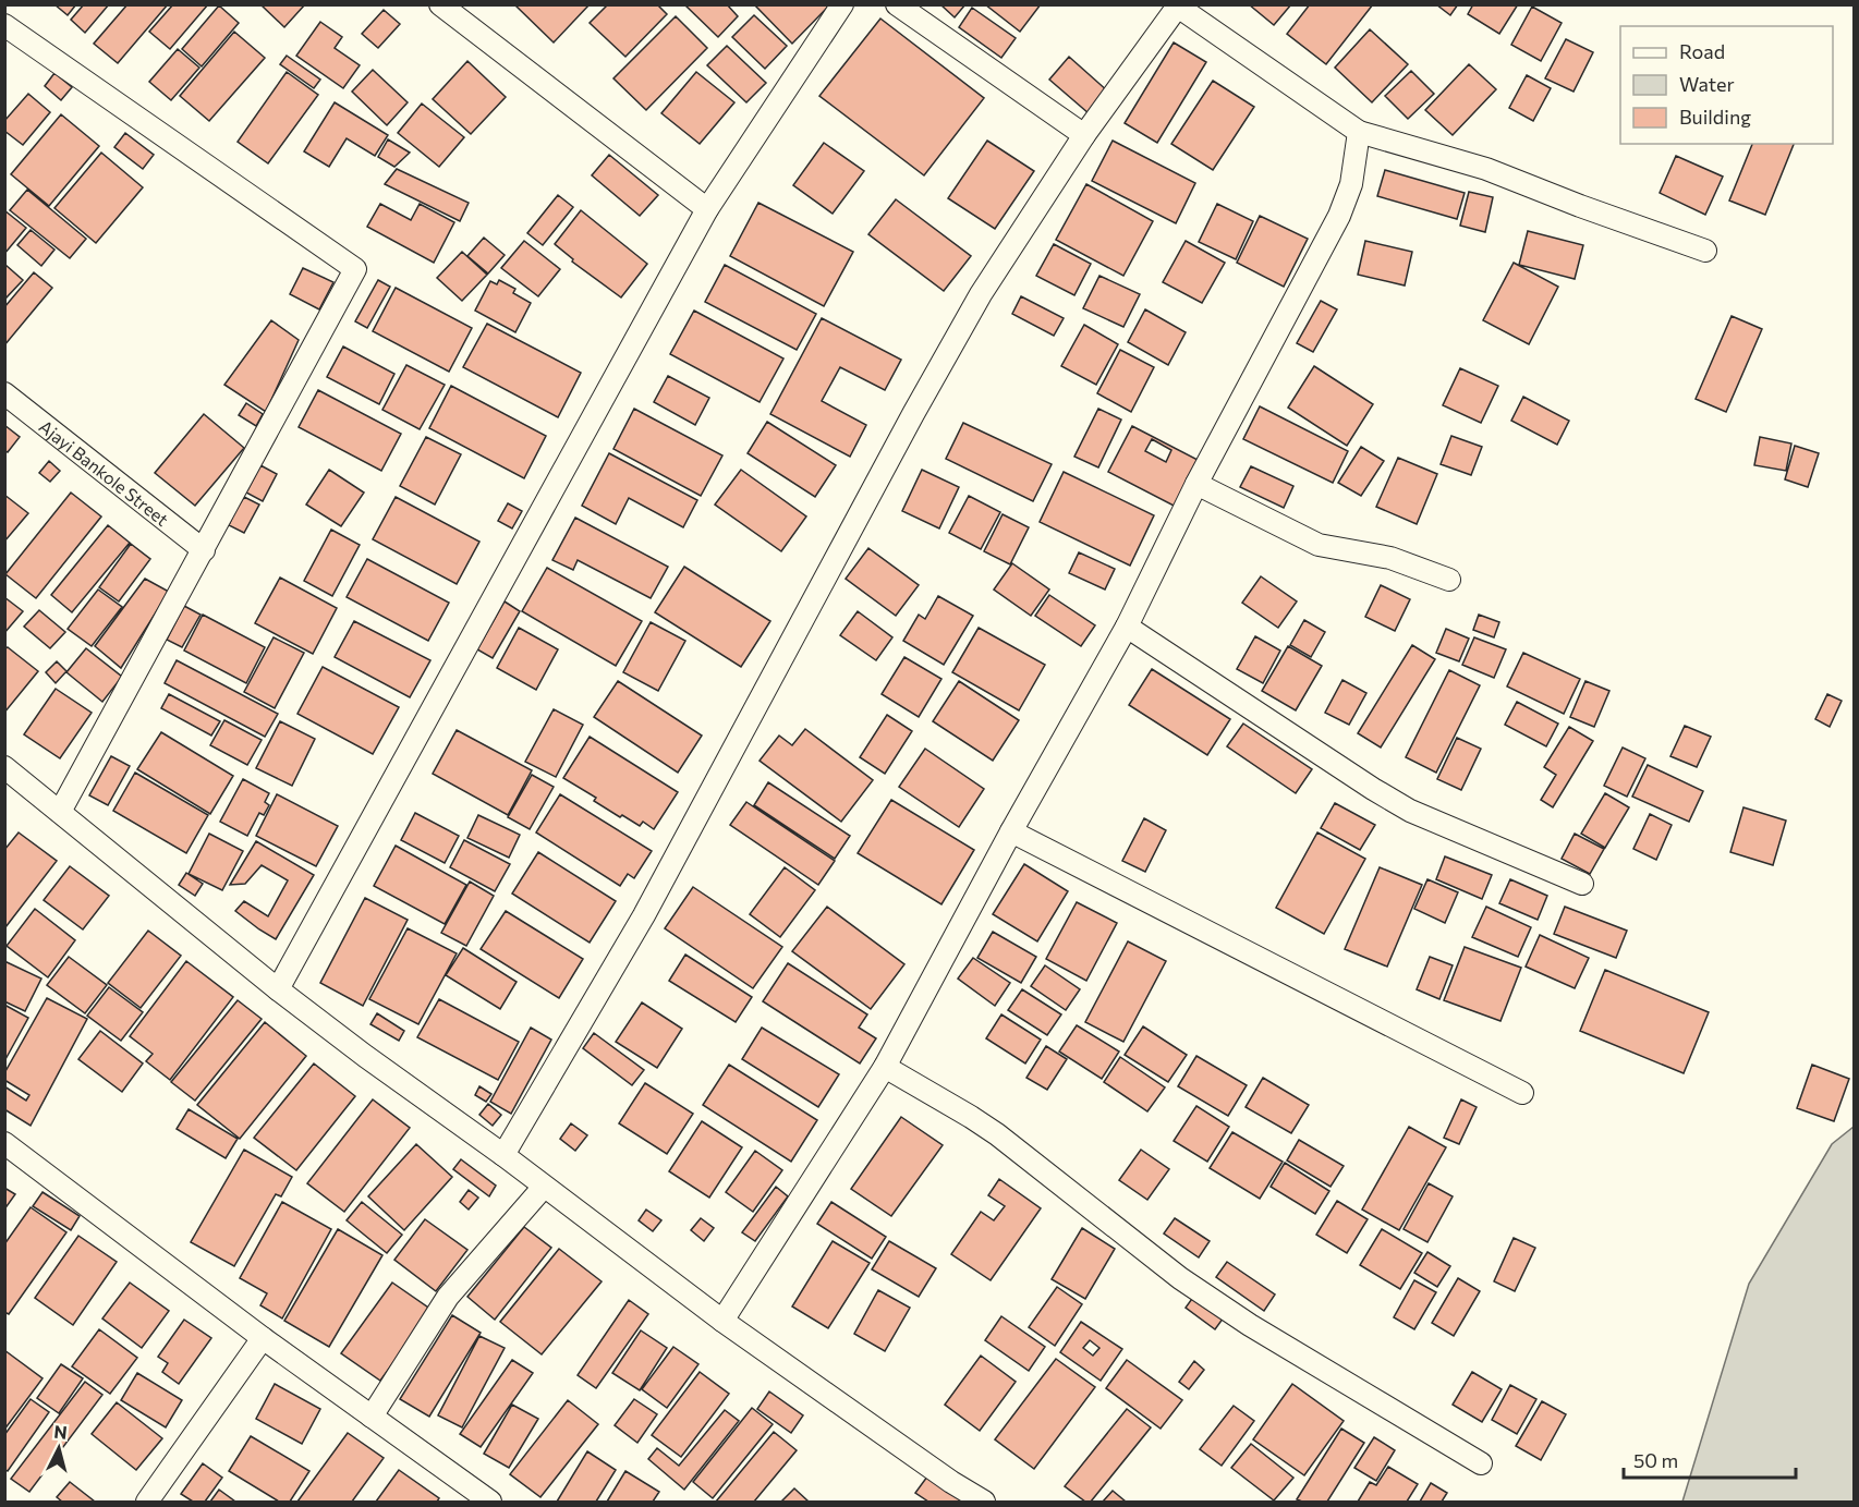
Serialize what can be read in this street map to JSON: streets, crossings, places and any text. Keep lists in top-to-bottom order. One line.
{"streets":{"street":["Ajayi Bankole Street"]},"legend":["Road","Water","Building"],"scale_bar":"50 m","north":"top"}
